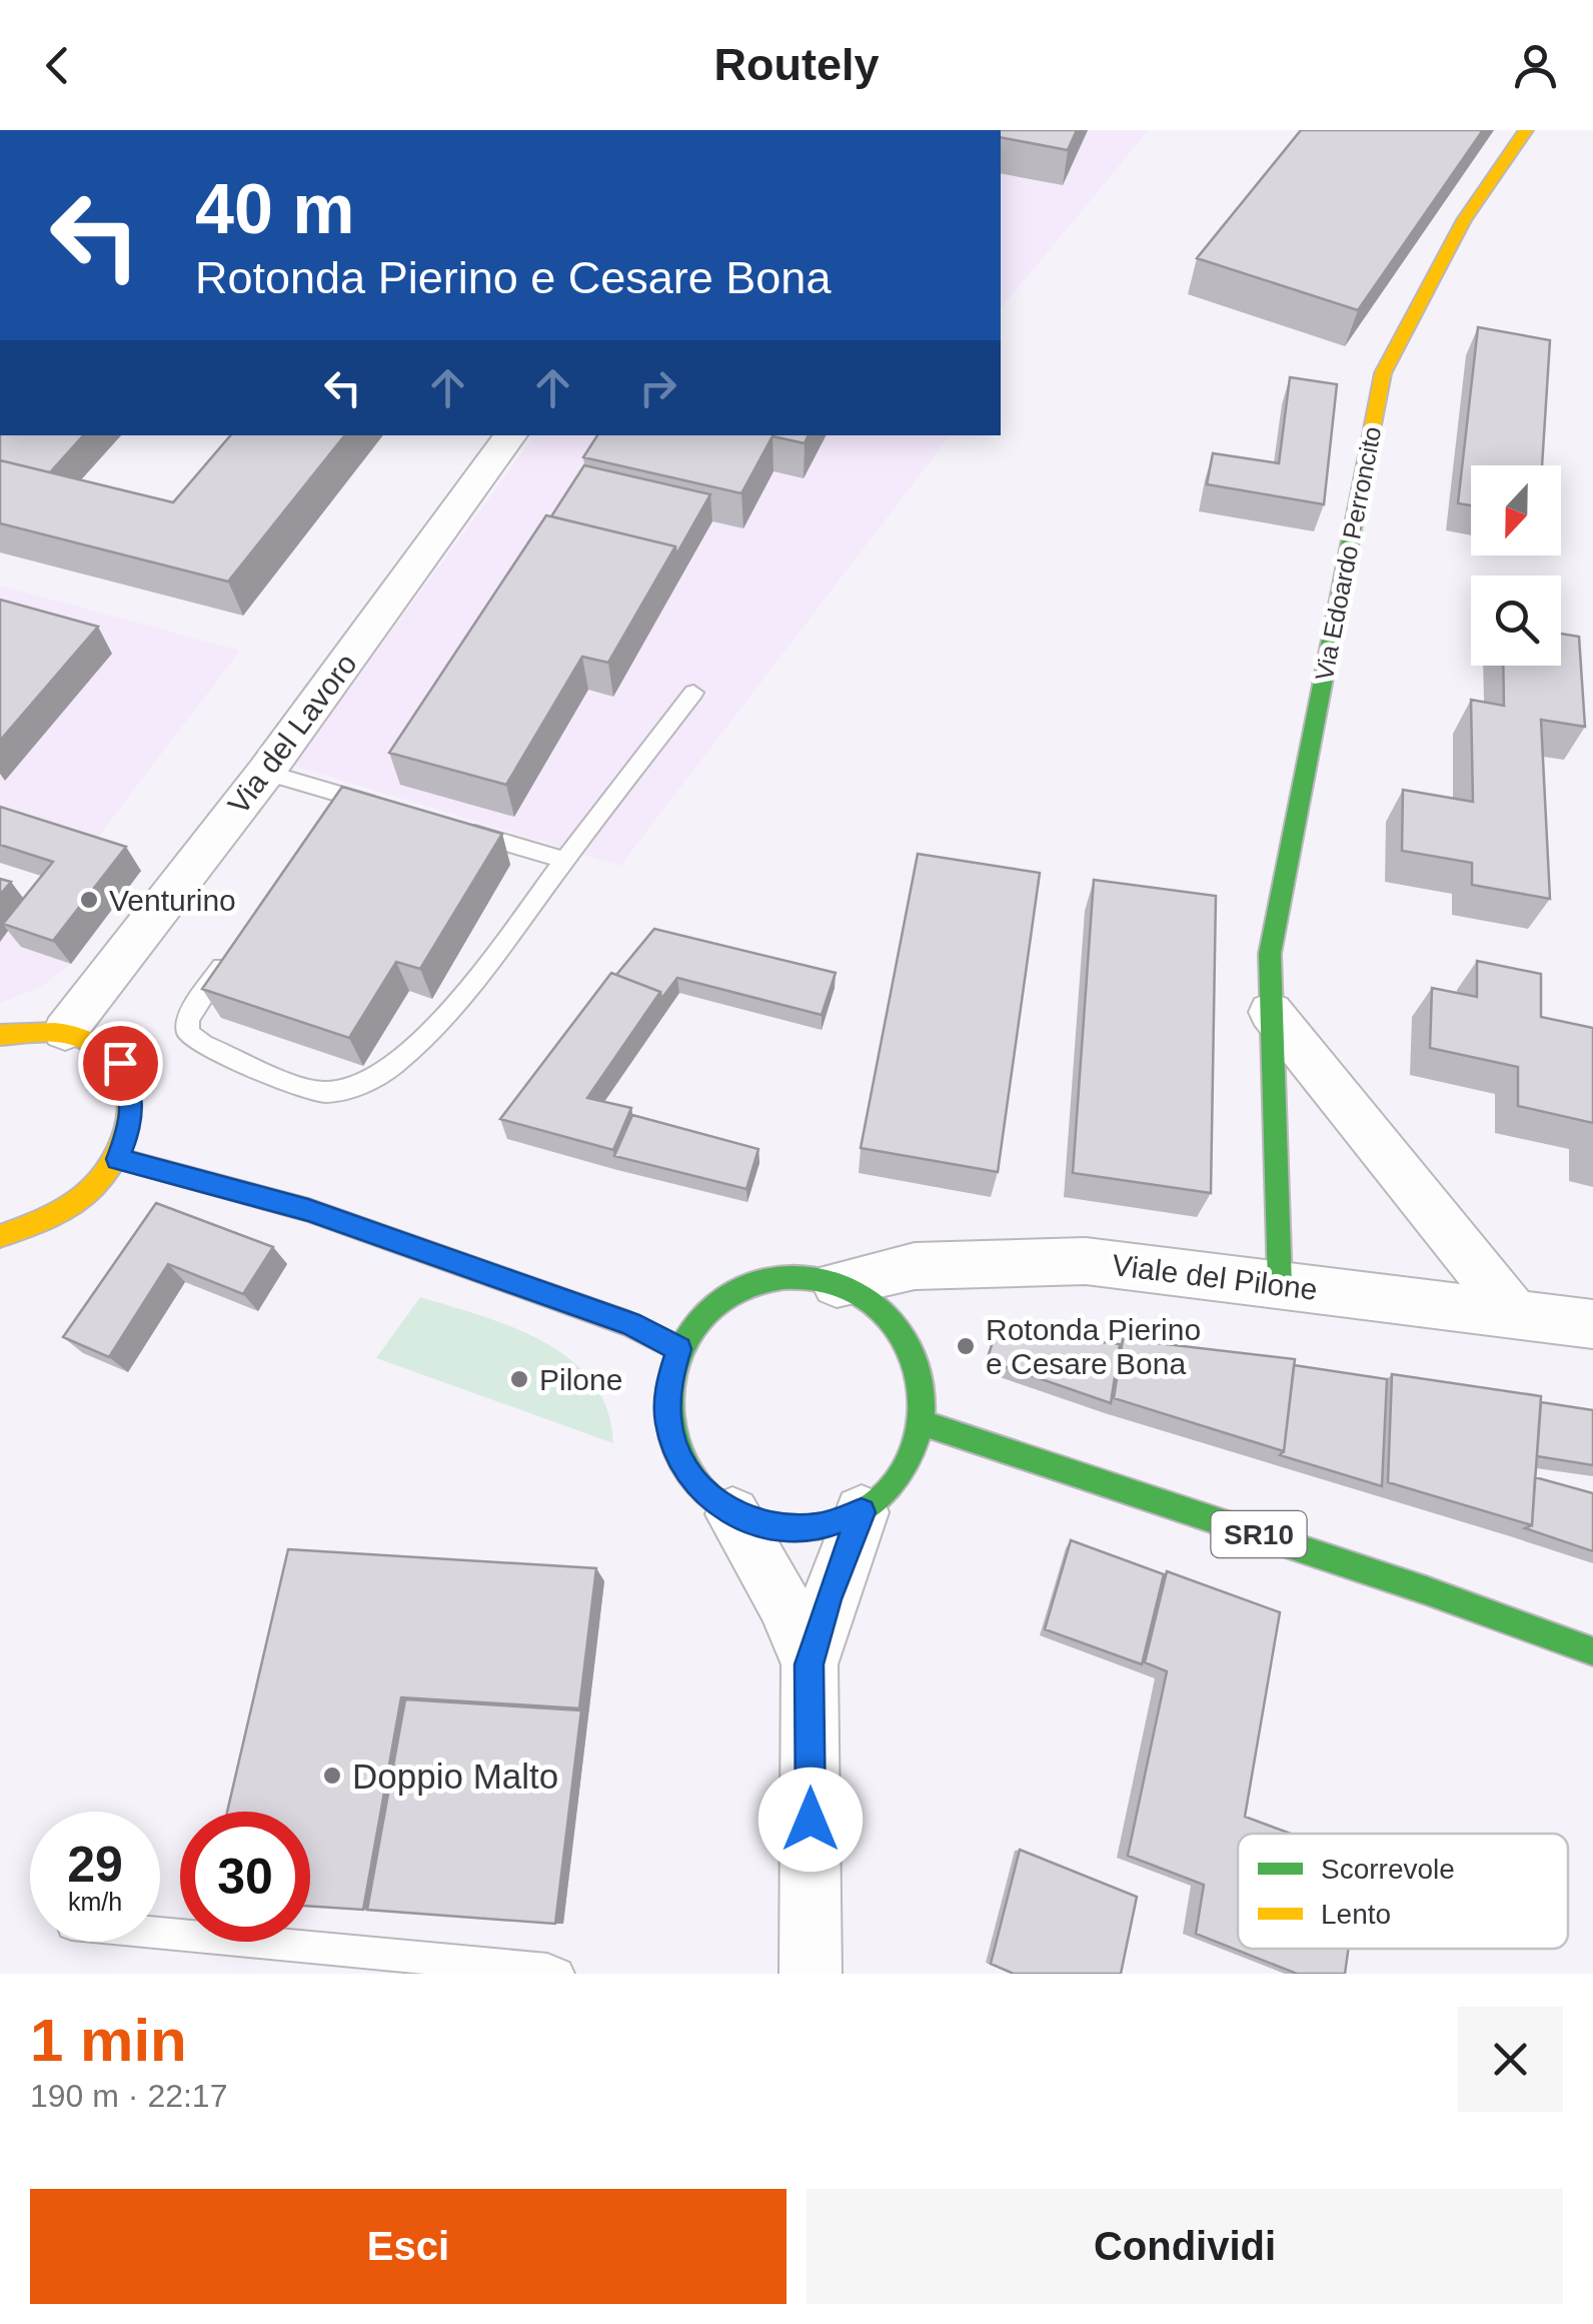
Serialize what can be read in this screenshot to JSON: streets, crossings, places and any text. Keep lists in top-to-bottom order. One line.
{"streets":{"main road":["Via Edoardo Perroncito","SR10"],"street":["Via del Lavoro","Viale del Pilone"]},"crossings":[["Via Edoardo Perroncito","Viale del Pilone"],["Viale del Pilone","SR10"]],"places":["Venturino","Rotonda Pierino e Cesare Bona","Pilone","Doppio Malto"],"legend":["Scorrevole","Lento"],"north":"bottom","page":{"header":"Routely","turn":["40 m","Rotonda Pierino e Cesare Bona"],"speed":"29 km/h","limit":"30","heading":["1 min","190 m · 22:17"],"buttons":["Esci","Condividi"]}}
